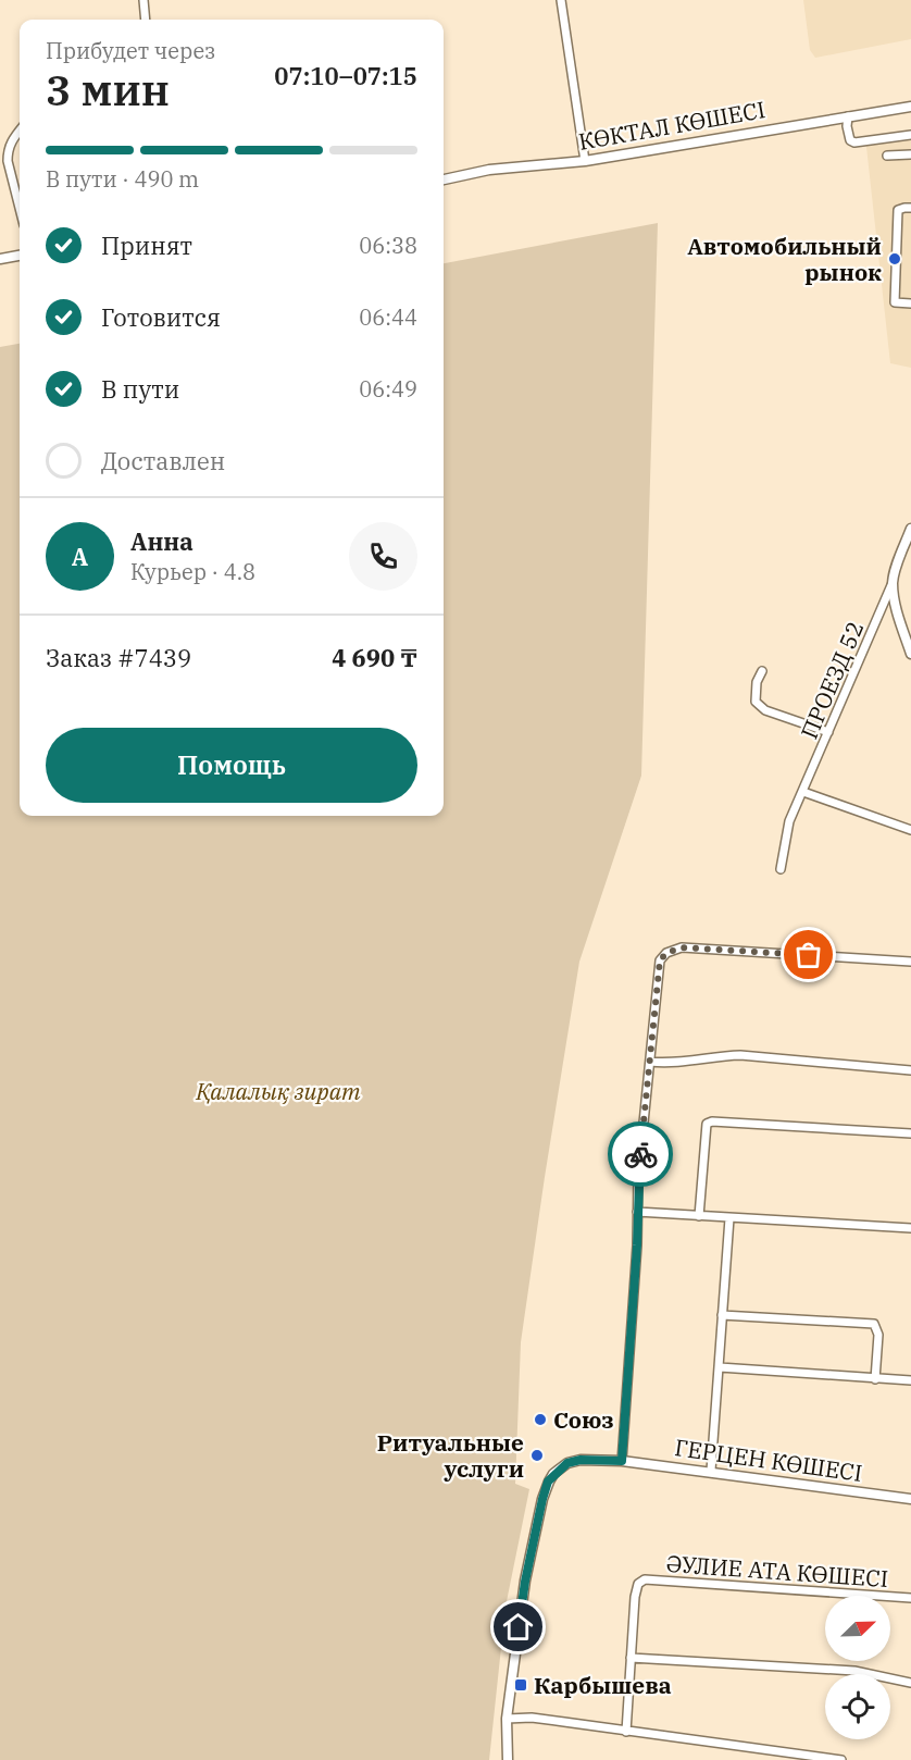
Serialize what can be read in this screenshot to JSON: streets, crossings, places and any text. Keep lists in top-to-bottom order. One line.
{"streets":{"street":["КӨКТАЛ КӨШЕСІ","ПРОЕЗД 52","ГЕРЦЕН КӨШЕСІ","ӘУЛИЕ АТА КӨШЕСІ"]},"parks":["Қалалық зират"],"places":{"other":["Автомобильный рынок","Союз","Ритуальные услуги"],"transit":["Карбышева"]},"north":"top right","page":{"heading":["3 мин","Прибудет через","07:10–07:15"],"panel":["Анна","Курьер · 4.8","Заказ #7439","4 690 ₸"],"bar":"В пути · 490 m","list":[["Принят","06:38"],["Готовится","06:44"],["В пути","06:49"],"Доставлен"],"round":"А","buttons":"Помощь"}}
